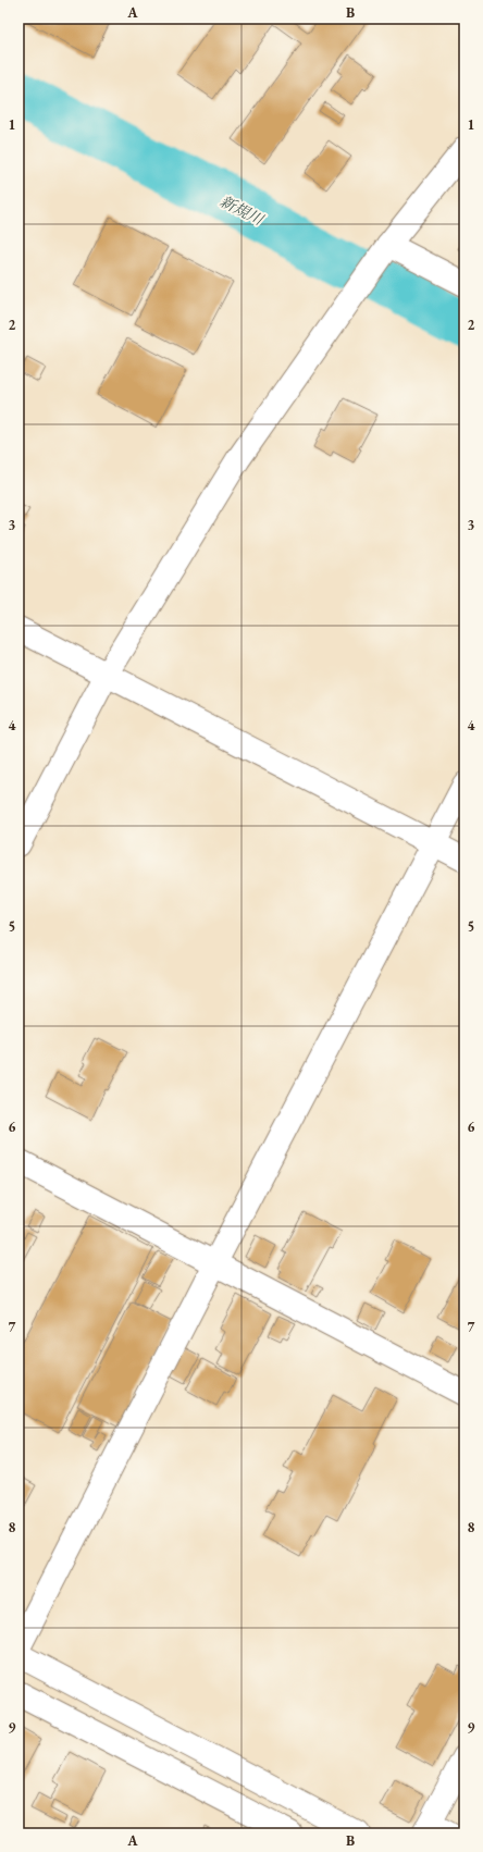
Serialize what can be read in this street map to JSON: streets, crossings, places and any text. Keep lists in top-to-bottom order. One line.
{"water":["新規川"],"grid":{"columns":["A","B"],"rows":["1","2","3","4","5","6","7","8","9"]}}
